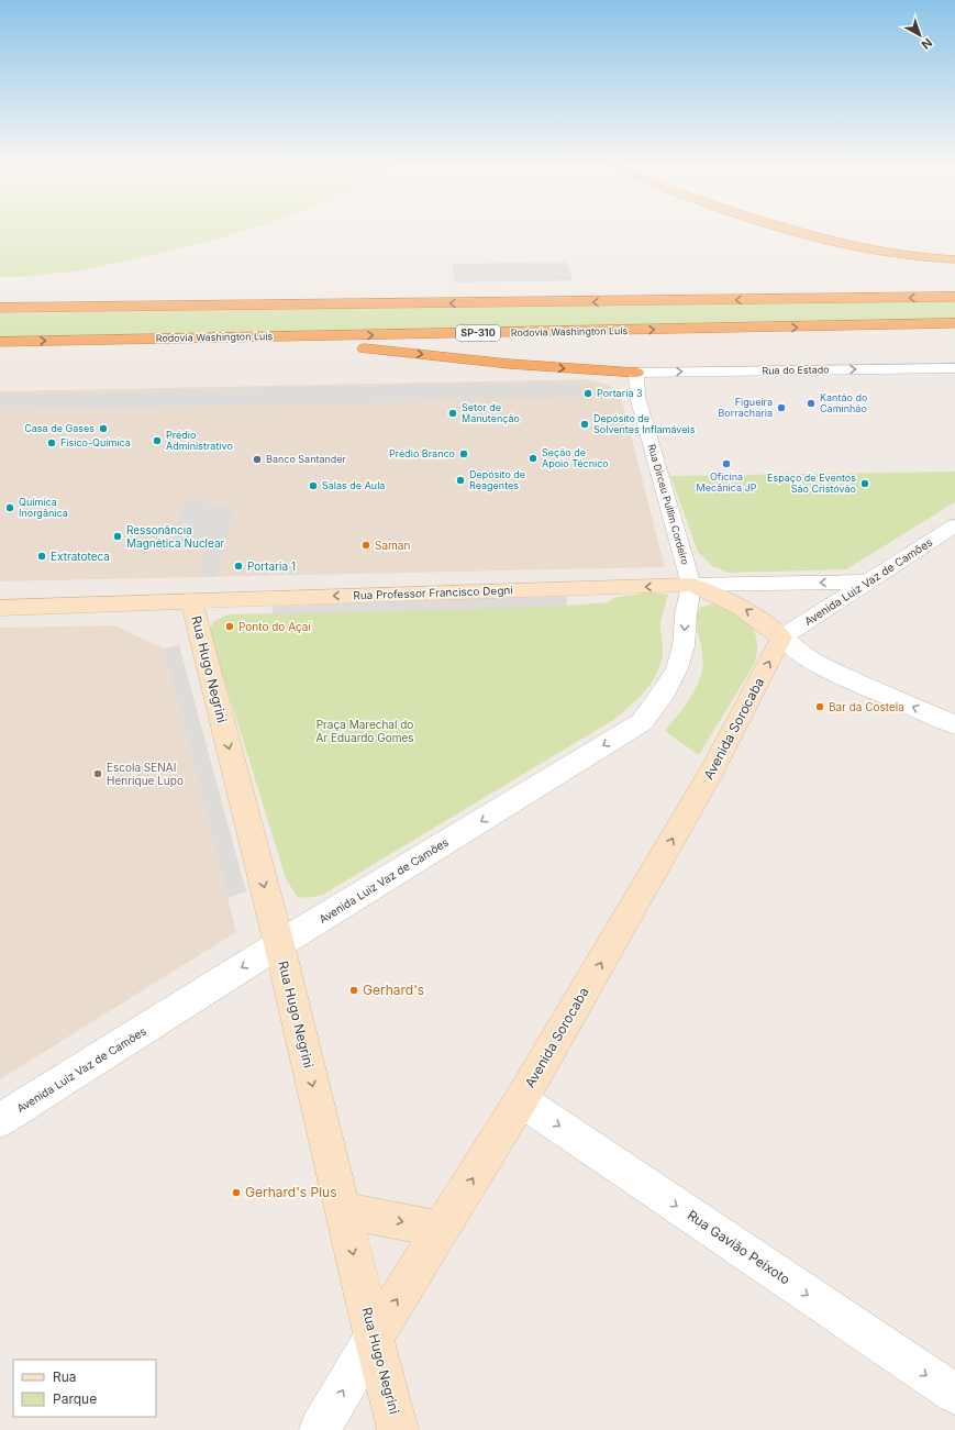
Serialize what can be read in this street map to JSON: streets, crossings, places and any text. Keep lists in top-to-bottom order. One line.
{"streets":{"highway":["Rodovia Washington Luís","SP-310"],"main road":["Rua Professor Francisco Degni","Rua Hugo Negrini","Avenida Sorocaba"],"street":["Rua do Estado","Rua Dirceu Pullim Cordeiro","Avenida Luiz Vaz de Camões","Rua Gavião Peixoto"]},"crossings":[["Rua do Estado","Rua Dirceu Pullim Cordeiro"],["Rua Dirceu Pullim Cordeiro","Avenida Luiz Vaz de Camões"],["Rua Dirceu Pullim Cordeiro","Rua Professor Francisco Degni"],["Avenida Luiz Vaz de Camões","Rua Professor Francisco Degni"],["Avenida Luiz Vaz de Camões","Rua Hugo Negrini"],["Avenida Luiz Vaz de Camões","Avenida Sorocaba"],["Rua Professor Francisco Degni","Rua Hugo Negrini"],["Rua Hugo Negrini","Avenida Sorocaba"],["Avenida Sorocaba","Rua Gavião Peixoto"]],"one_way":["Rua do Estado","Avenida Luiz Vaz de Camões","Rua Professor Francisco Degni","Rua Hugo Negrini","Avenida Sorocaba","Rua Gavião Peixoto"],"parks":["Praça Marechal do Ar Eduardo Gomes"],"places":["Portaria 3","Kantão do Caminhão","Figueira Borracharia","Setor de Manutenção","Depósito de Solventes Inflamáveis","Casa de Gases","Prédio Administrativo","Físico-Química","Prédio Branco","Seção de Apoio Técnico","Banco Santander","Oficina Mecânica JP","Depósito de Reagentes","Espaço de Eventos São Cristóvão","Salas de Aula","Química Inorgânica","Ressonância Magnética Nuclear","Saman","Extratoteca","Portaria 1","Ponto do Açaí","Bar da Costela","Escola SENAI Henrique Lupo","Gerhard's","Gerhard's Plus"],"legend":["Rua","Parque"],"north":"bottom right"}
